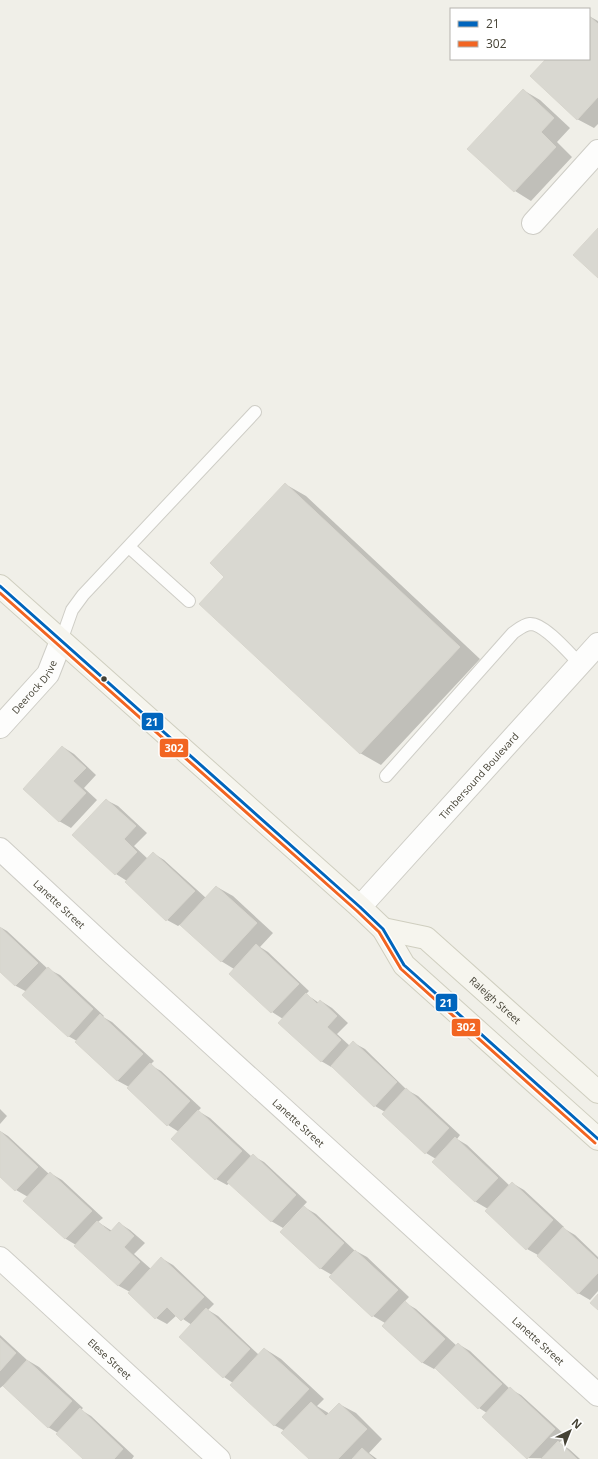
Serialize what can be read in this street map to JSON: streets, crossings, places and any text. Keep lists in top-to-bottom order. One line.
{"streets":{"street":["Deerock Drive","Timbersound Boulevard","Lanette Street","Raleigh Street","Elese Street"]},"lines":["transit line 21","transit line 302"],"legend":["21","302"],"north":"top right"}
